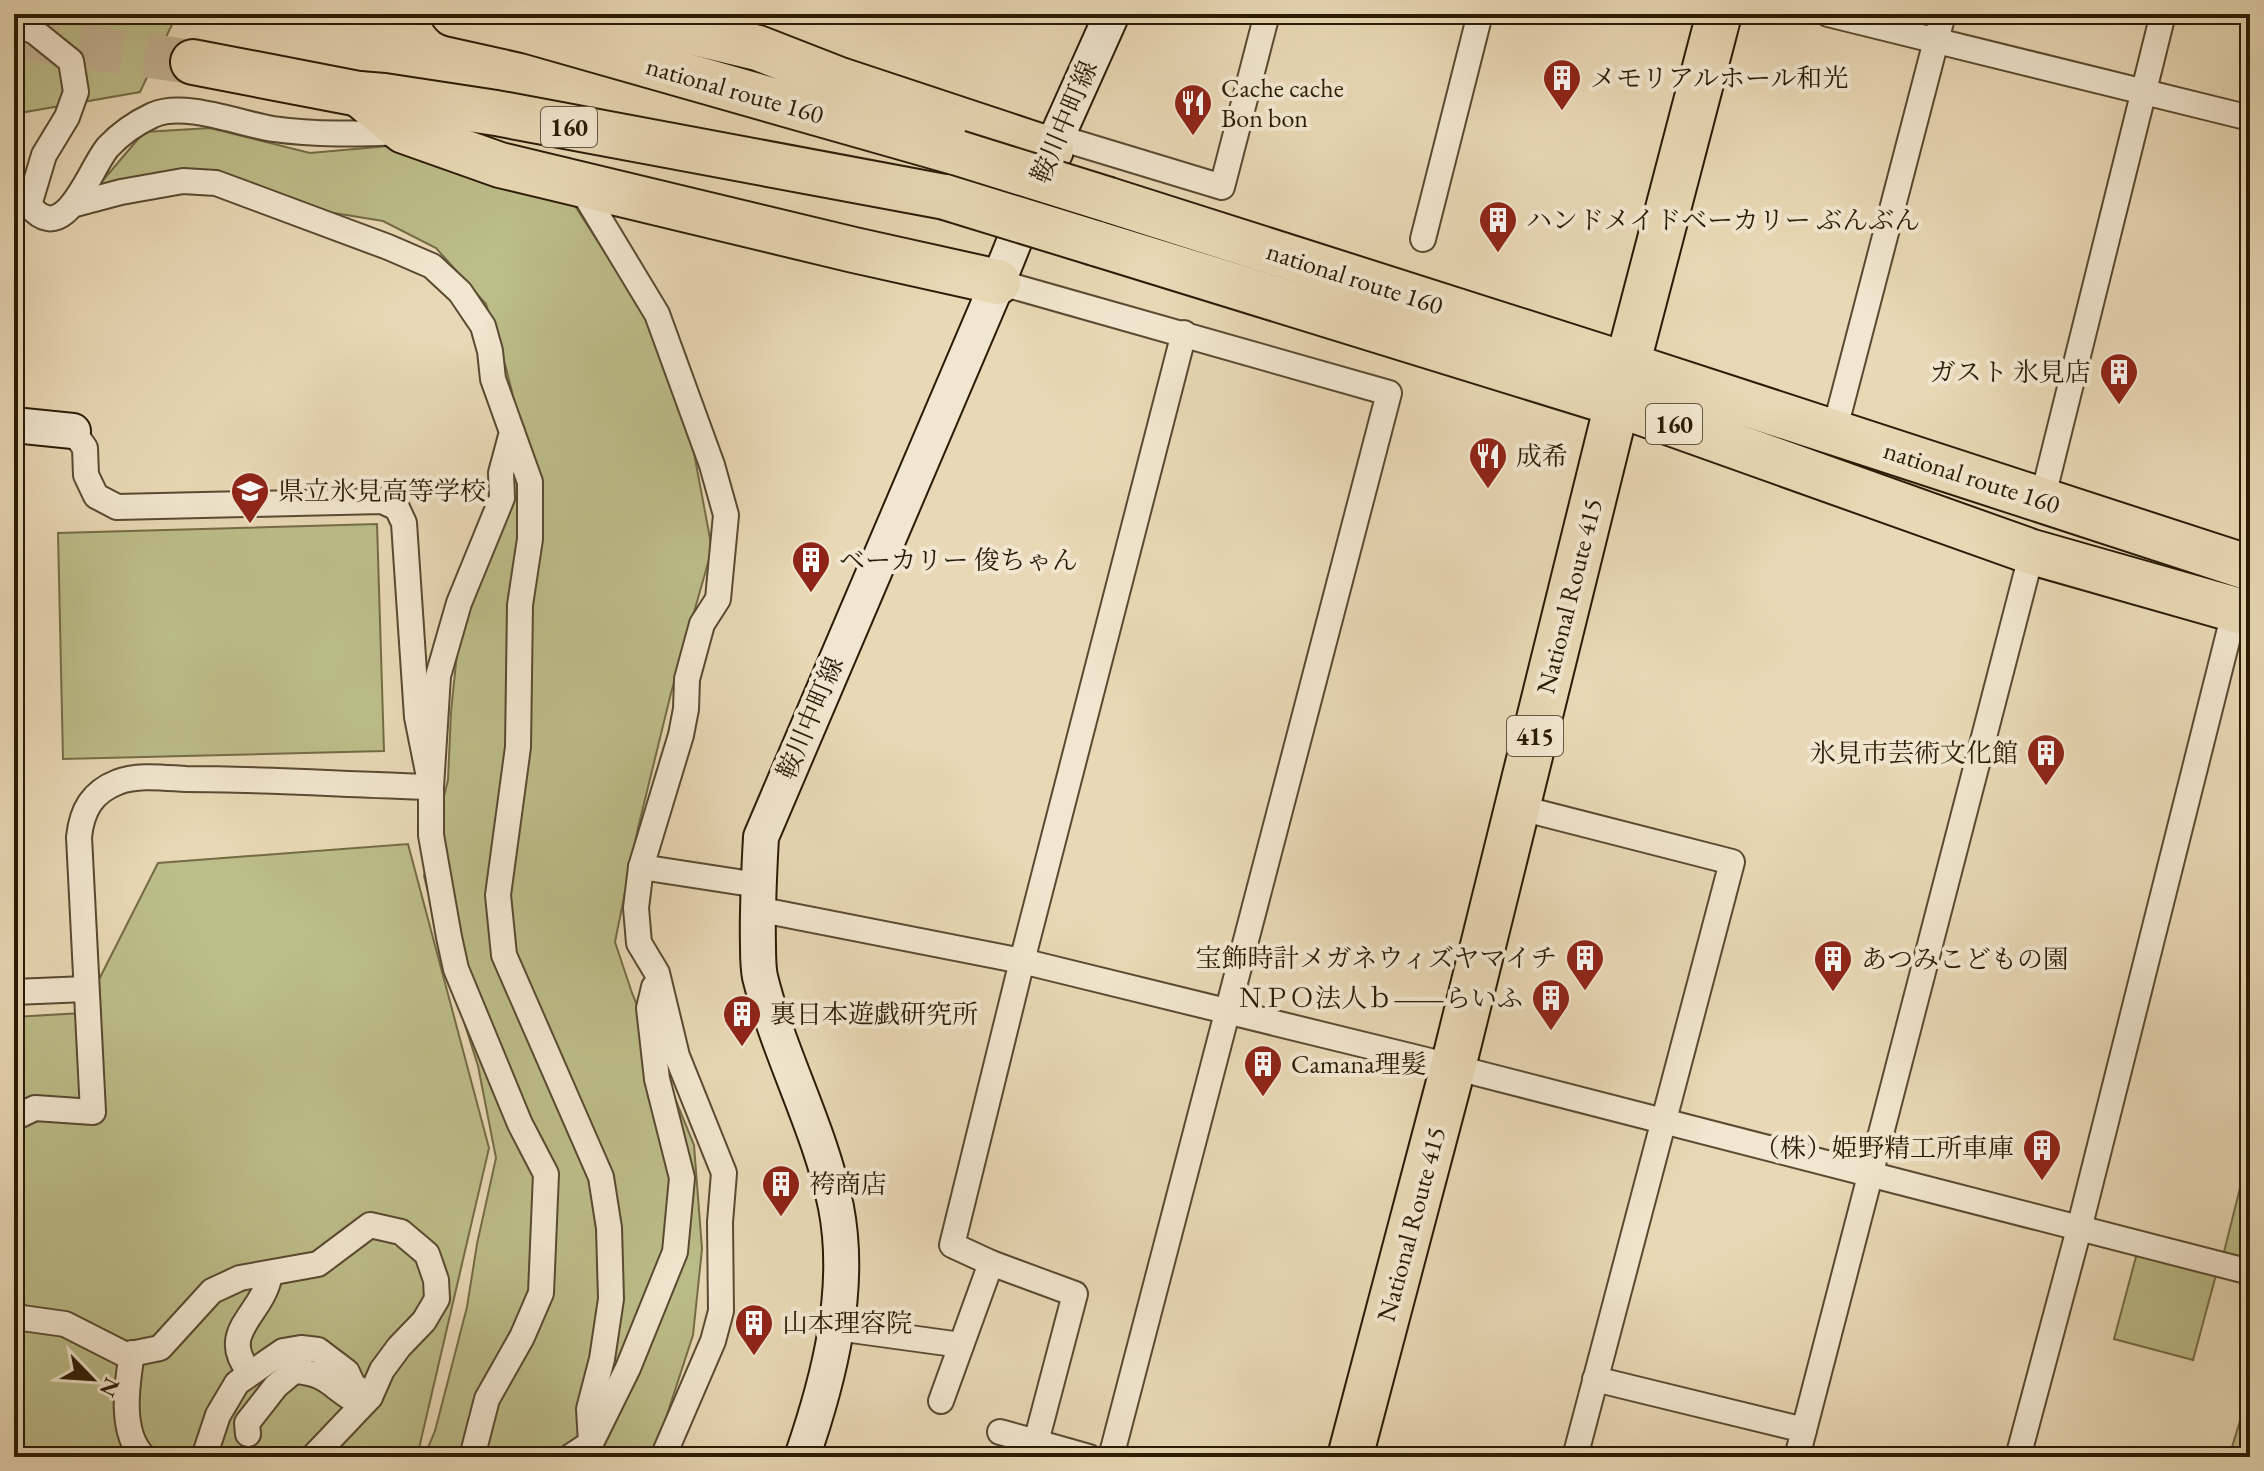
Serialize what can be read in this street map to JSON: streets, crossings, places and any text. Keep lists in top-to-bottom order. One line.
{"streets":{"highway":["national route 160","160","National Route 415","415"],"main road":["鞍川中町線"]},"crossings":[["national route 160","160"],["national route 160","National Route 415"]],"places":{"building":["メモリアルホール和光","ハンドメイドベーカリー ぶんぶん","ガスト 氷見店","ベーカリー 俊ちゃん","氷見市芸術文化館","宝飾時計メガネウィズヤマイチ","あつみこどもの園","ＮＰＯ法人ｂ―らいふ","裏日本遊戯研究所","Camana理髮","（株）姫野精工所車庫","袴商店","山本理容院"],"restaurant":["Cache cache Bon bon","成希"],"school or university":["県立氷見高等学校"]},"north":"bottom right"}
